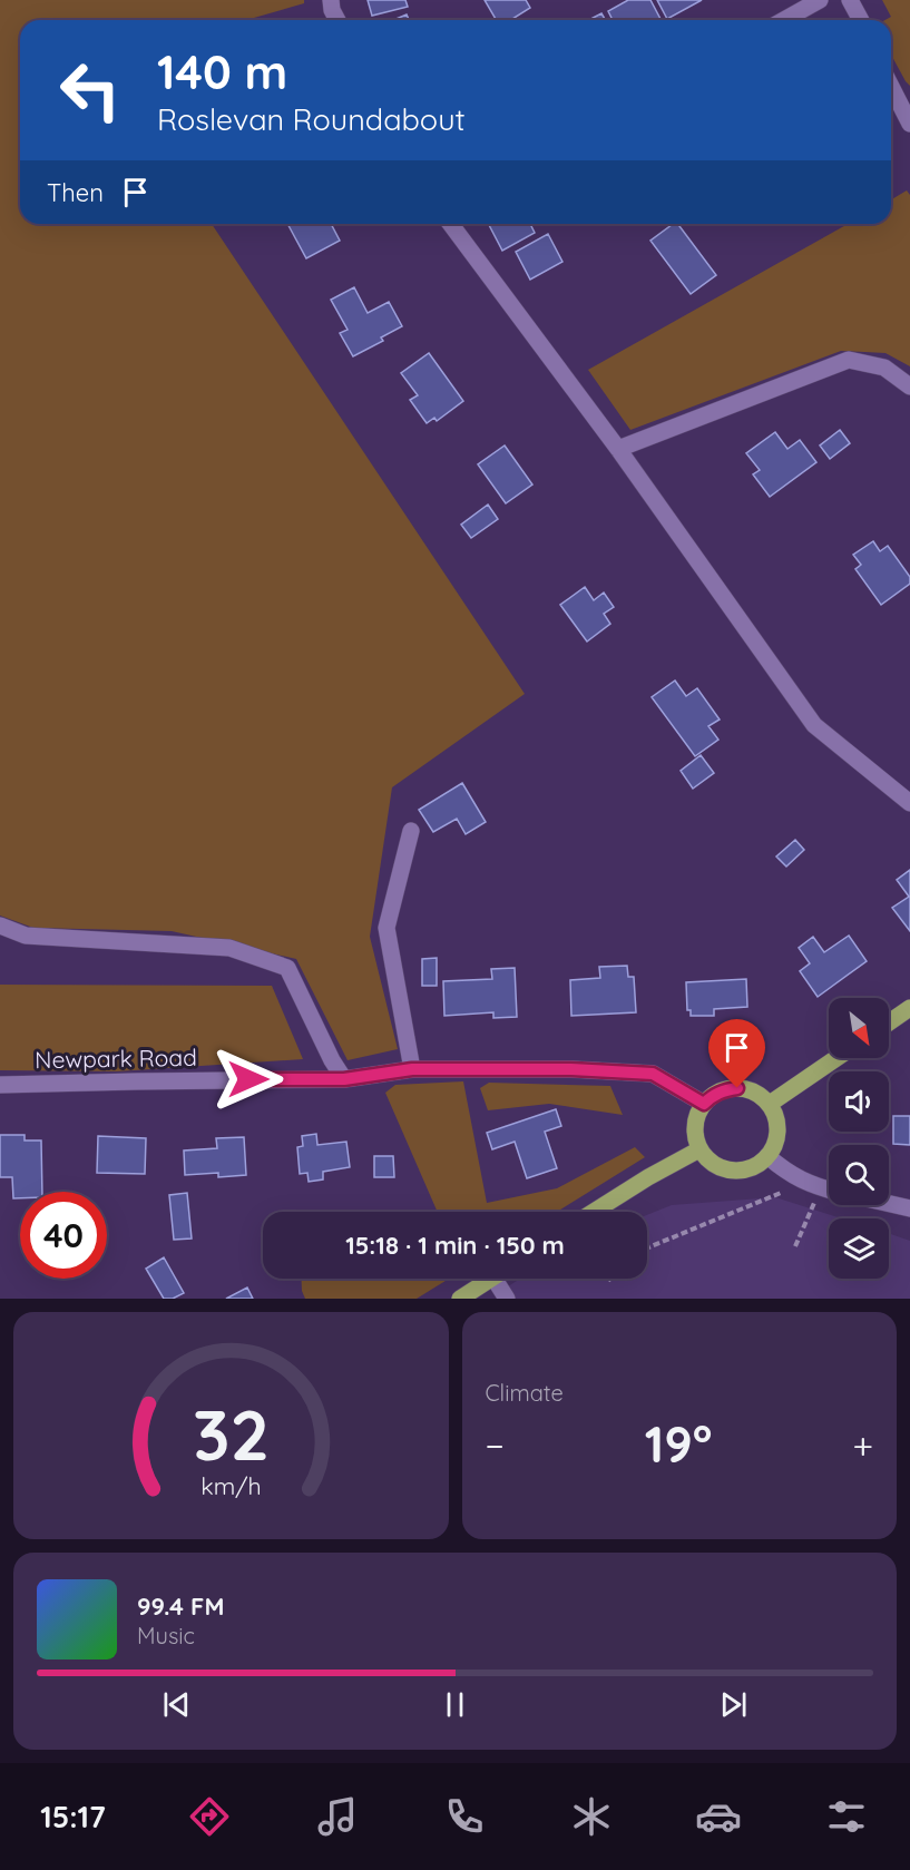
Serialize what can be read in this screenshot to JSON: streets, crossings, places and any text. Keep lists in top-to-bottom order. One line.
{"streets":{"street":["Newpark Road"]},"north":"bottom right","page":{"turn":["140 m","Roslevan Roundabout"],"then":"Then","limit":"40","trip":"15:18 · 1 min · 150 m","tile":"Climate","heat":["−","19°","+"],"song":["99.4 FM","Music"],"tabs":"15:17","gauge":["32","km/h"]}}
